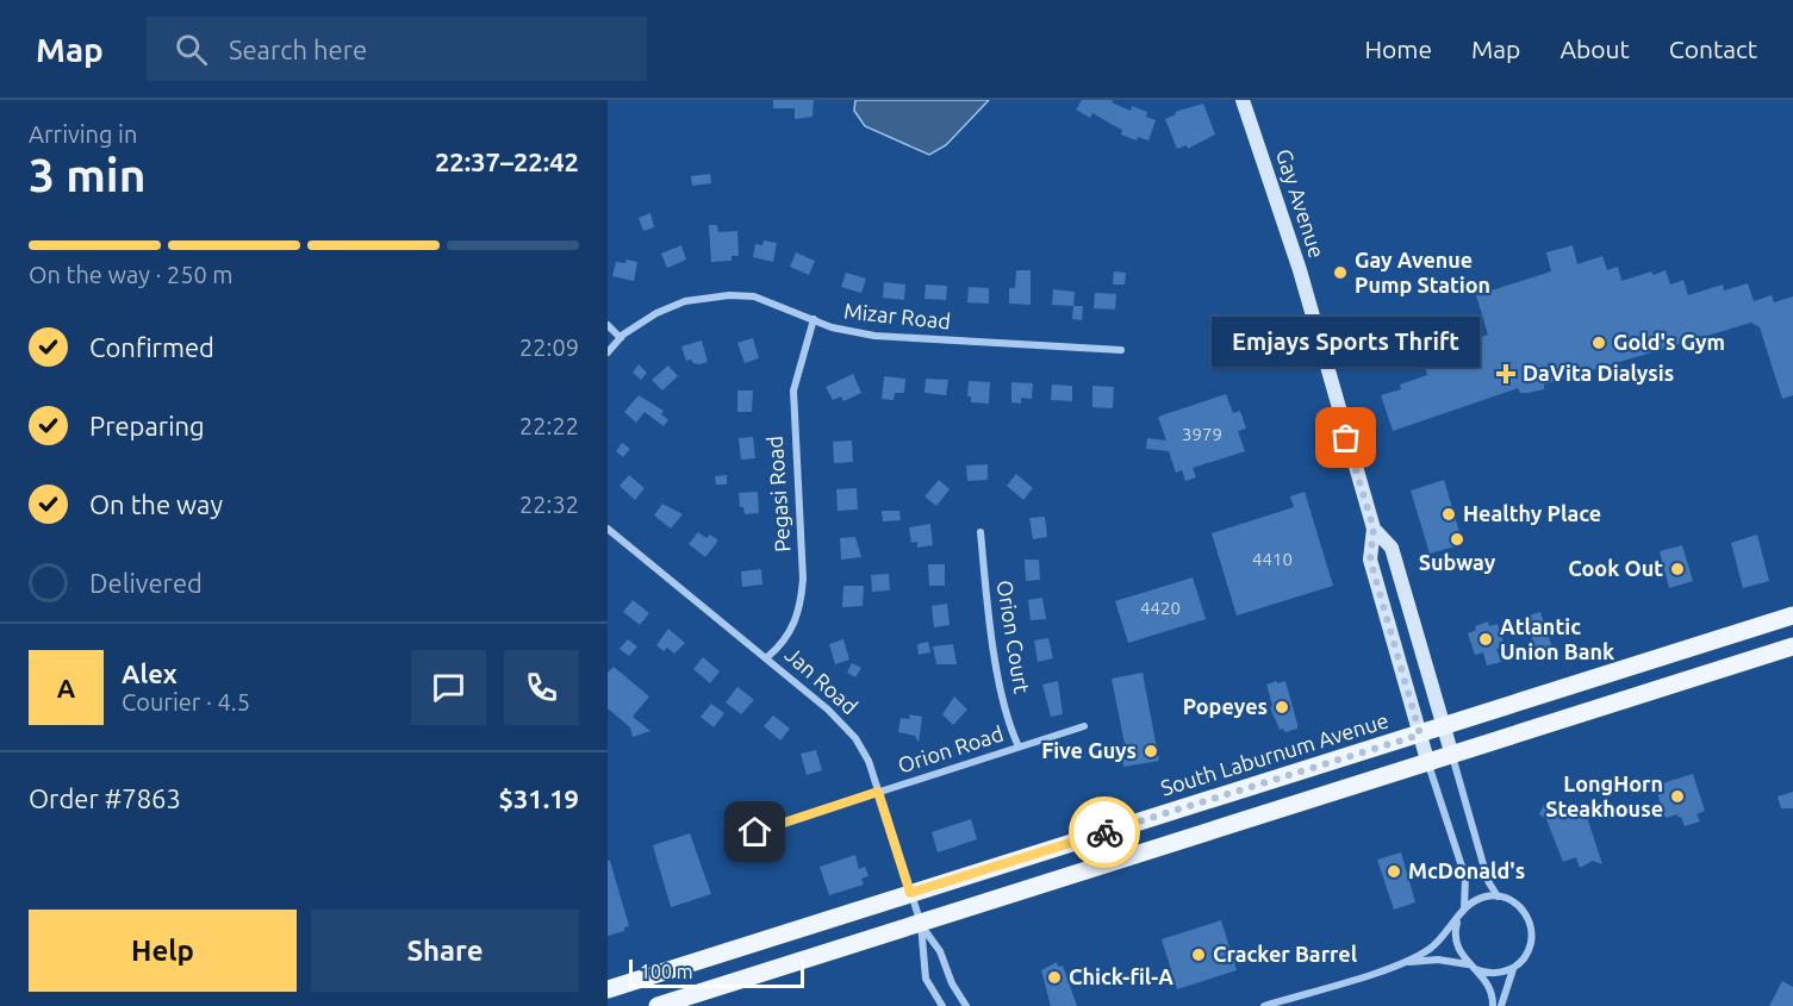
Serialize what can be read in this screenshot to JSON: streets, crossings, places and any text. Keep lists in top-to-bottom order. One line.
{"streets":{"main road":["South Laburnum Avenue"],"street":["Gay Avenue","Mizar Road","Pegasi Road","Orion Court","Jan Road","Orion Road"]},"crossings":[["Gay Avenue","South Laburnum Avenue"],["Mizar Road","Pegasi Road"],["Pegasi Road","Jan Road"],["Orion Court","Orion Road"],["Jan Road","Orion Road"],["Jan Road","South Laburnum Avenue"]],"places":{"other":["Gay Avenue Pump Station","Gold's Gym","Emjays Sports Thrift","Healthy Place","Subway","Cook Out","Atlantic Union Bank","Popeyes","Five Guys","LongHorn Steakhouse","McDonald's","Cracker Barrel","Chick-fil-A"],"health":["DaVita Dialysis"]},"house_numbers":["3979","4410","4420"],"scale_bar":"100 m","page":{"header":"Map","search":"Search here","nav":["Home","Map","About","Contact"],"heading":["3 min","Arriving in","22:37–22:42"],"panel":["Alex","Courier · 4.5","Order #7863","$31.19"],"bar":"On the way · 250 m","list":[["Confirmed","22:09"],["Preparing","22:22"],["On the way","22:32"],"Delivered"],"bubble":"Emjays Sports Thrift","round":"A","buttons":["Help","Share"],"scale":"100 m"}}
